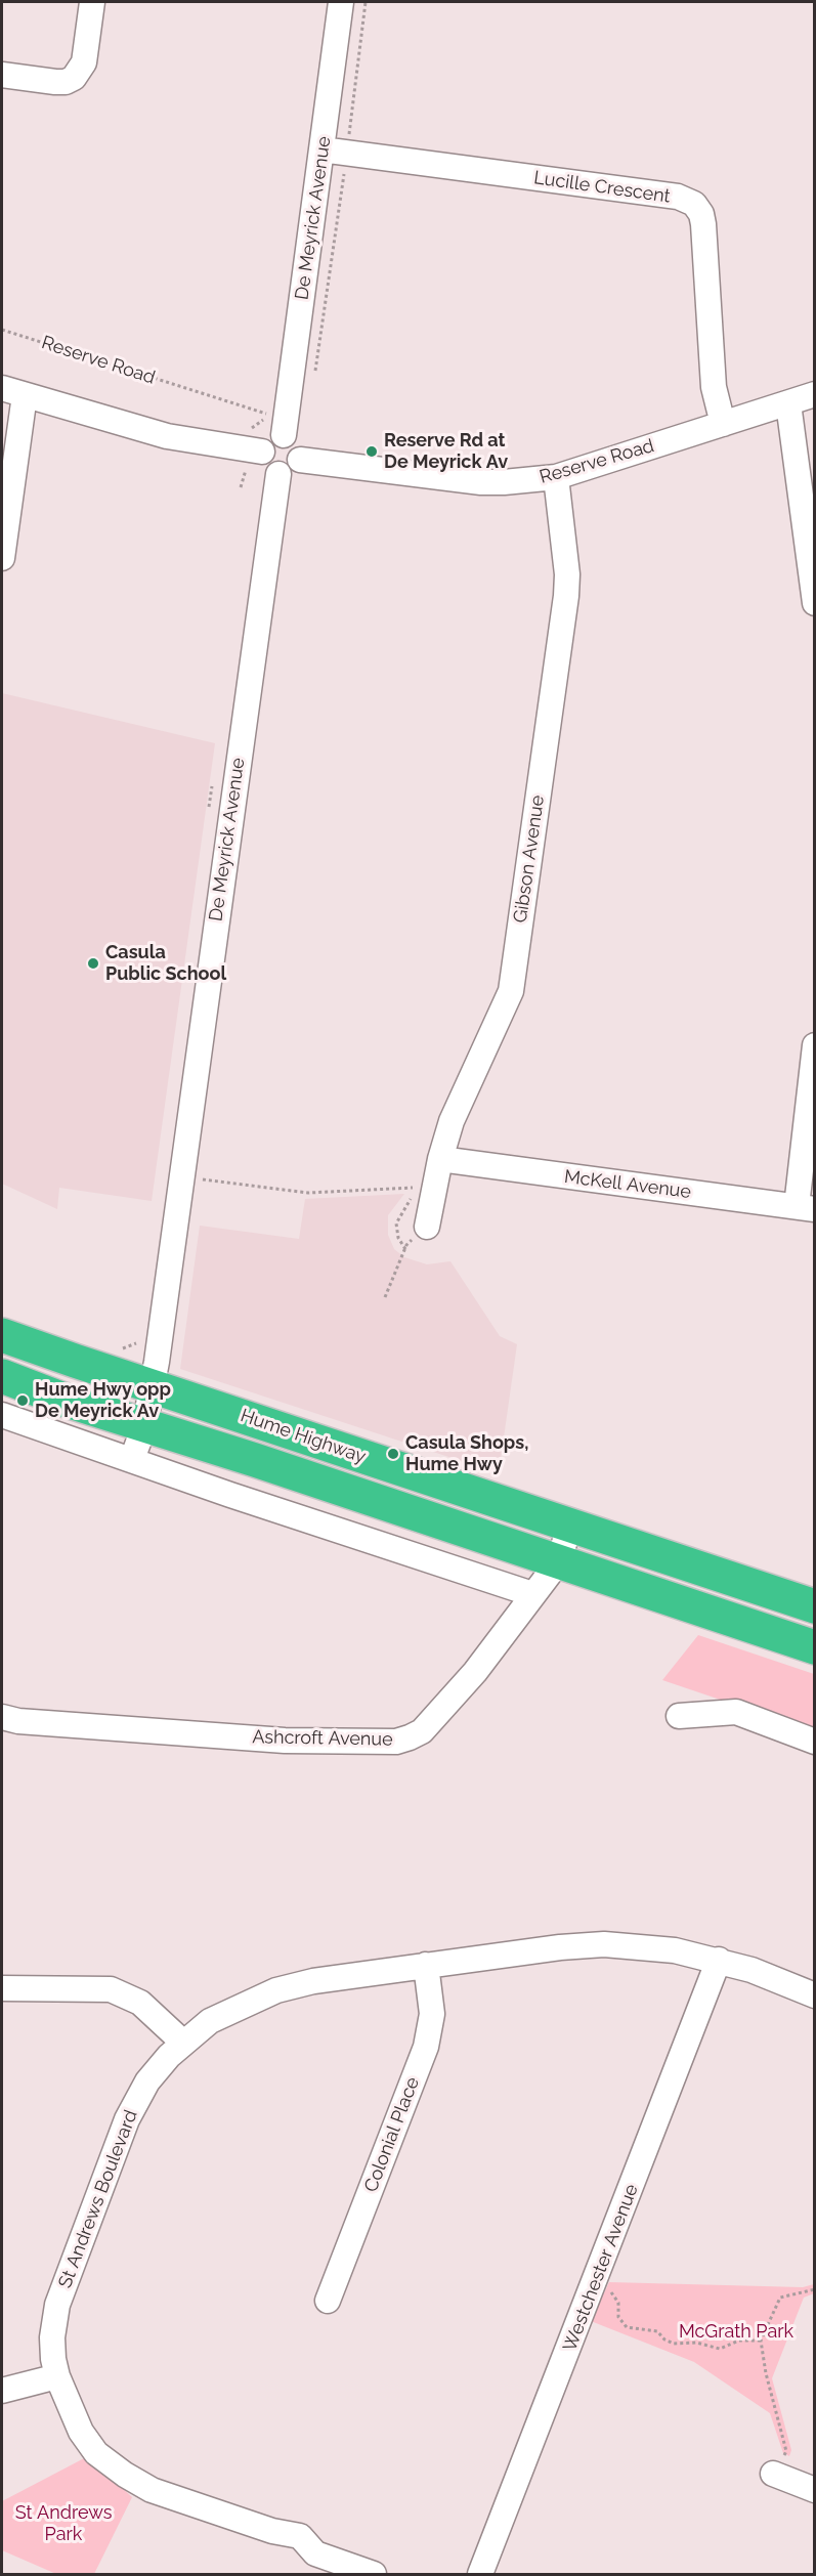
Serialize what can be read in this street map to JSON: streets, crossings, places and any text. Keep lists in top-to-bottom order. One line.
{"streets":{"highway":["Hume Highway"],"street":["Lucille Crescent","De Meyrick Avenue","Reserve Road","Gibson Avenue","McKell Avenue","Ashcroft Avenue","Colonial Place","St Andrews Boulevard","Westchester Avenue"]},"crossings":[["Lucille Crescent","De Meyrick Avenue"],["Lucille Crescent","Reserve Road"],["De Meyrick Avenue","Hume Highway"],["Reserve Road","Gibson Avenue"],["Gibson Avenue","McKell Avenue"],["Hume Highway","Ashcroft Avenue"],["Colonial Place","St Andrews Boulevard"],["St Andrews Boulevard","Westchester Avenue"]],"parks":["McGrath Park","St Andrews Park"],"places":["Reserve Rd at De Meyrick Av","Casula Public School","Hume Hwy opp De Meyrick Av","Casula Shops, Hume Hwy"]}
